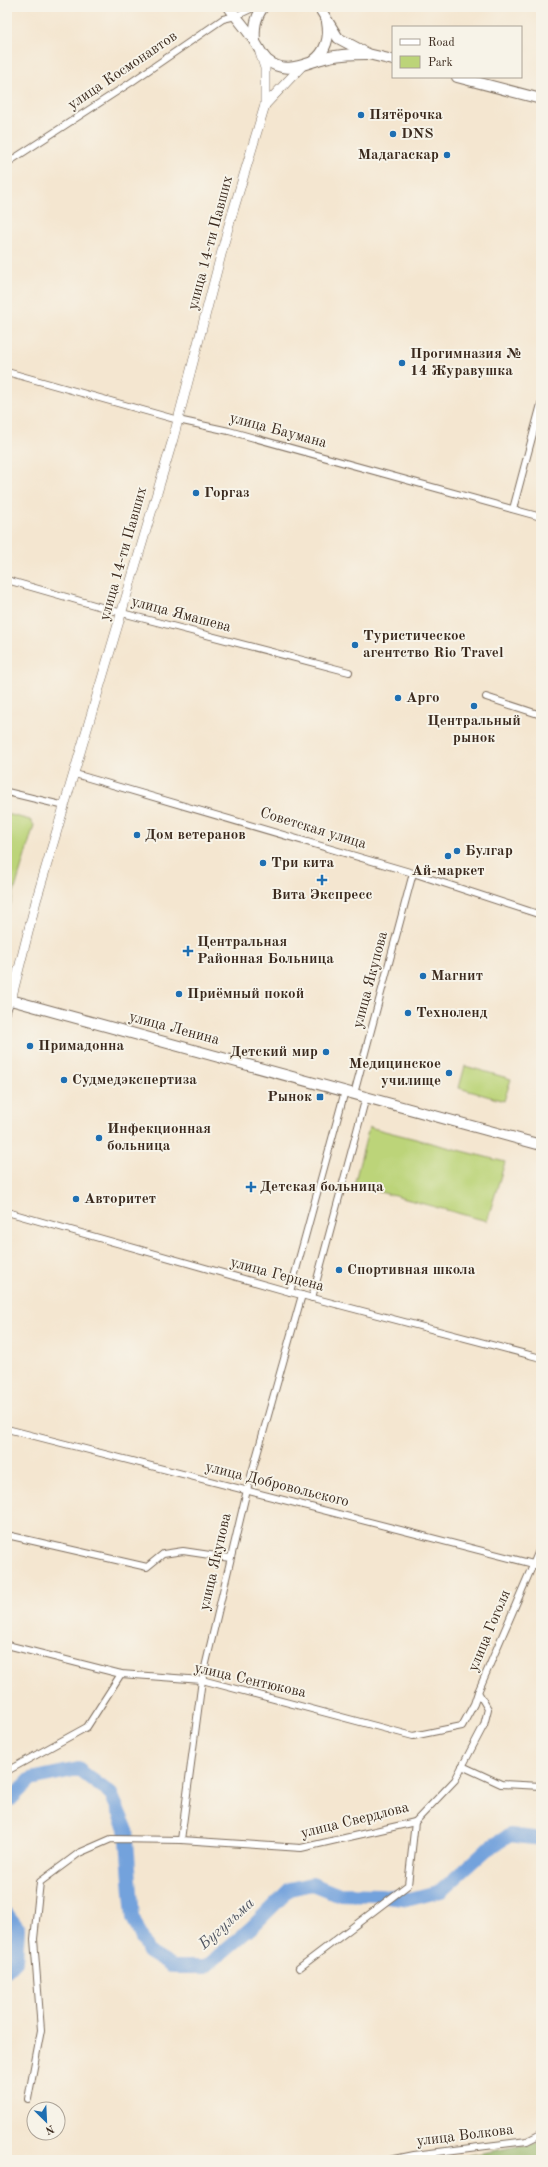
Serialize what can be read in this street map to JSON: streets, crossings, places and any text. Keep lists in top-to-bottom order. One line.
{"streets":{"main road":["улица Ленина"],"street":["улица Космонавтов","улица 14-ти Павших","улица Баумана","улица Ямашева","Советская улица","улица Якупова","улица Герцена","улица Добровольского","улица Гоголя","улица Сентюкова","улица Свердлова","улица Волкова"]},"crossings":[["улица 14-ти Павших","улица Баумана"],["улица 14-ти Павших","улица Ямашева"],["улица 14-ти Павших","Советская улица"],["улица 14-ти Павших","улица Ленина"],["Советская улица","улица Якупова"],["улица Якупова","улица Ленина"],["улица Якупова","улица Герцена"],["улица Якупова","улица Добровольского"],["улица Якупова","улица Сентюкова"],["улица Якупова","улица Свердлова"],["улица Добровольского","улица Гоголя"],["улица Гоголя","улица Сентюкова"],["улица Гоголя","улица Свердлова"]],"water":["Бугульма"],"places":{"other":["Пятёрочка","DNS","Мадагаскар","Прогимназия № 14 Журавушка","Горгаз","Туристическое агентство Rio Travel","Арго","Центральный рынок","Дом ветеранов","Булгар","Ай-маркет","Три кита","Магнит","Приёмный покой","Техноленд","Примадонна","Детский мир","Медицинское училище","Судмедэкспертиза","Инфекционная больница","Авторитет","Спортивная школа"],"health":["Вита Экспресс","Центральная Районная Больница","Детская больница"],"transit":["Рынок"]},"legend":["Road","Park"],"north":"bottom right"}
